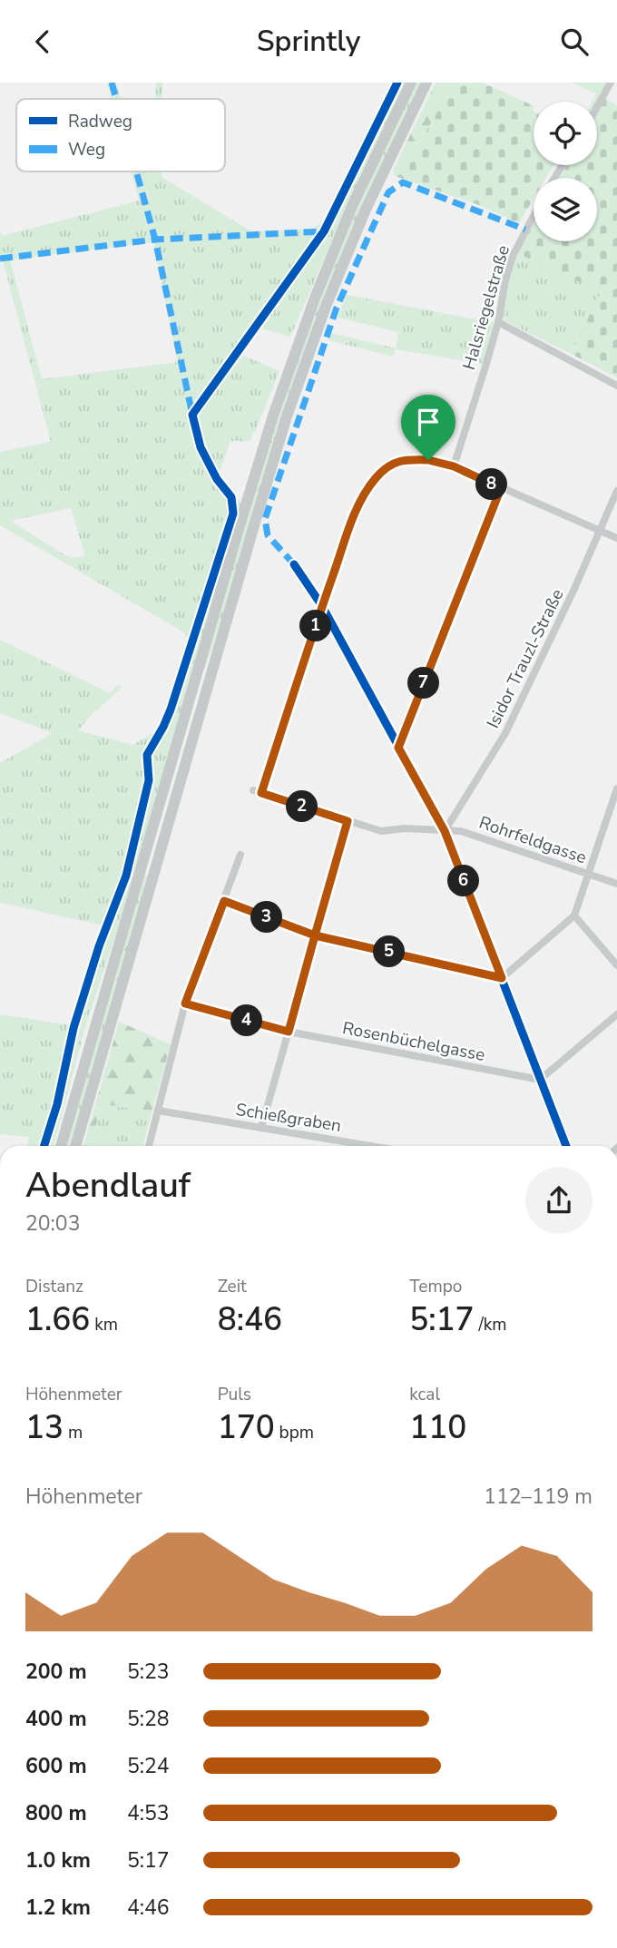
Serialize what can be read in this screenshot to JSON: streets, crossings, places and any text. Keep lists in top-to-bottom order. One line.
{"streets":{"street":["Halsriegelstraße","Isidor Trauzl-Straße","Rohrfeldgasse","Rosenbüchelgasse","Schießgraben"]},"crossings":[["Isidor Trauzl-Straße","Rohrfeldgasse"]],"legend":["Radweg","Weg"],"page":{"header":"Sprintly","pins":["8","1","7","2","6","3","5","4"],"heading":["Abendlauf","20:03"],"stats":[["Distanz","1.66 km"],["Zeit","8:46"],["Tempo","5:17 /km"],["Höhenmeter","13 m"],["Puls","170 bpm"],["kcal","110"]],"chart":["Höhenmeter","112–119 m"],"list":[{"name":"200 m","note":"5:23"},{"name":"400 m","note":"5:28"},{"name":"600 m","note":"5:24"},{"name":"800 m","note":"4:53"},{"name":"1.0 km","note":"5:17"},{"name":"1.2 km","note":"4:46"}]}}
